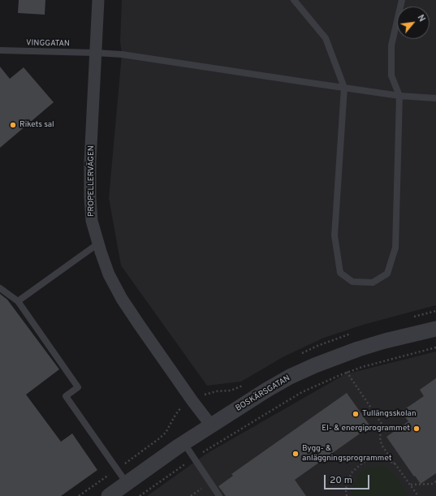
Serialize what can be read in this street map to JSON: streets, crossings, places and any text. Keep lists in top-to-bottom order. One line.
{"streets":{"street":["PROPELLERVÄGEN","BOSKÄRSGATAN"],"lane":["VINGGATAN"]},"crossings":[["VINGGATAN","PROPELLERVÄGEN"],["PROPELLERVÄGEN","BOSKÄRSGATAN"]],"places":["Rikets sal","Tullängsskolan","El- & energiprogrammet","Bygg- & anläggningsprogrammet"],"scale_bar":"20 m","north":"top right"}
